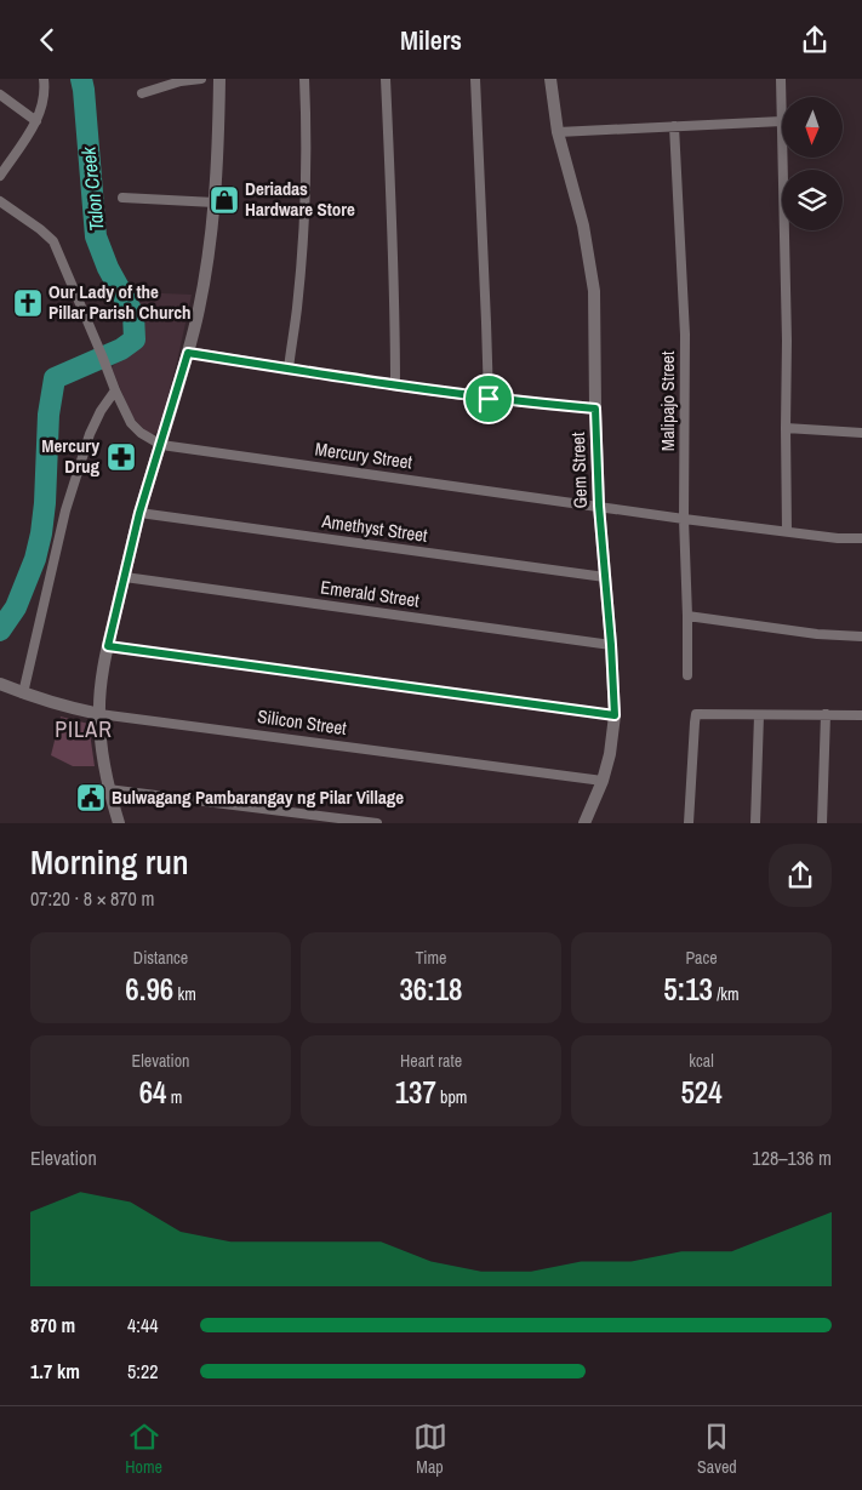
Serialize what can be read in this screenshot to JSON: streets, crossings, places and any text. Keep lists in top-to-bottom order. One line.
{"streets":{"street":["Malipajo Street","Mercury Street","Gem Street","Amethyst Street","Emerald Street","Silicon Street"]},"crossings":[["Malipajo Street","Mercury Street"],["Mercury Street","Gem Street"],["Gem Street","Amethyst Street"],["Gem Street","Emerald Street"],["Gem Street","Silicon Street"]],"districts":["PILAR"],"water":["Talon Creek"],"places":{"shop":["Deriadas Hardware Store"],"church":["Our Lady of the Pillar Parish Church"],"pharmacy":["Mercury Drug"],"public building":["Bulwagang Pambarangay ng Pilar Village"]},"north":"bottom","page":{"header":"Milers","heading":["Morning run","07:20 · 8 × 870 m"],"stats":[["Distance","6.96 km"],["Time","36:18"],["Pace","5:13 /km"],["Elevation","64 m"],["Heart rate","137 bpm"],["kcal","524"]],"chart":["Elevation","128–136 m"],"list":[{"name":"870 m","note":"4:44"},{"name":"1.7 km","note":"5:22"}],"tabs":["Home","Map","Saved"]}}
